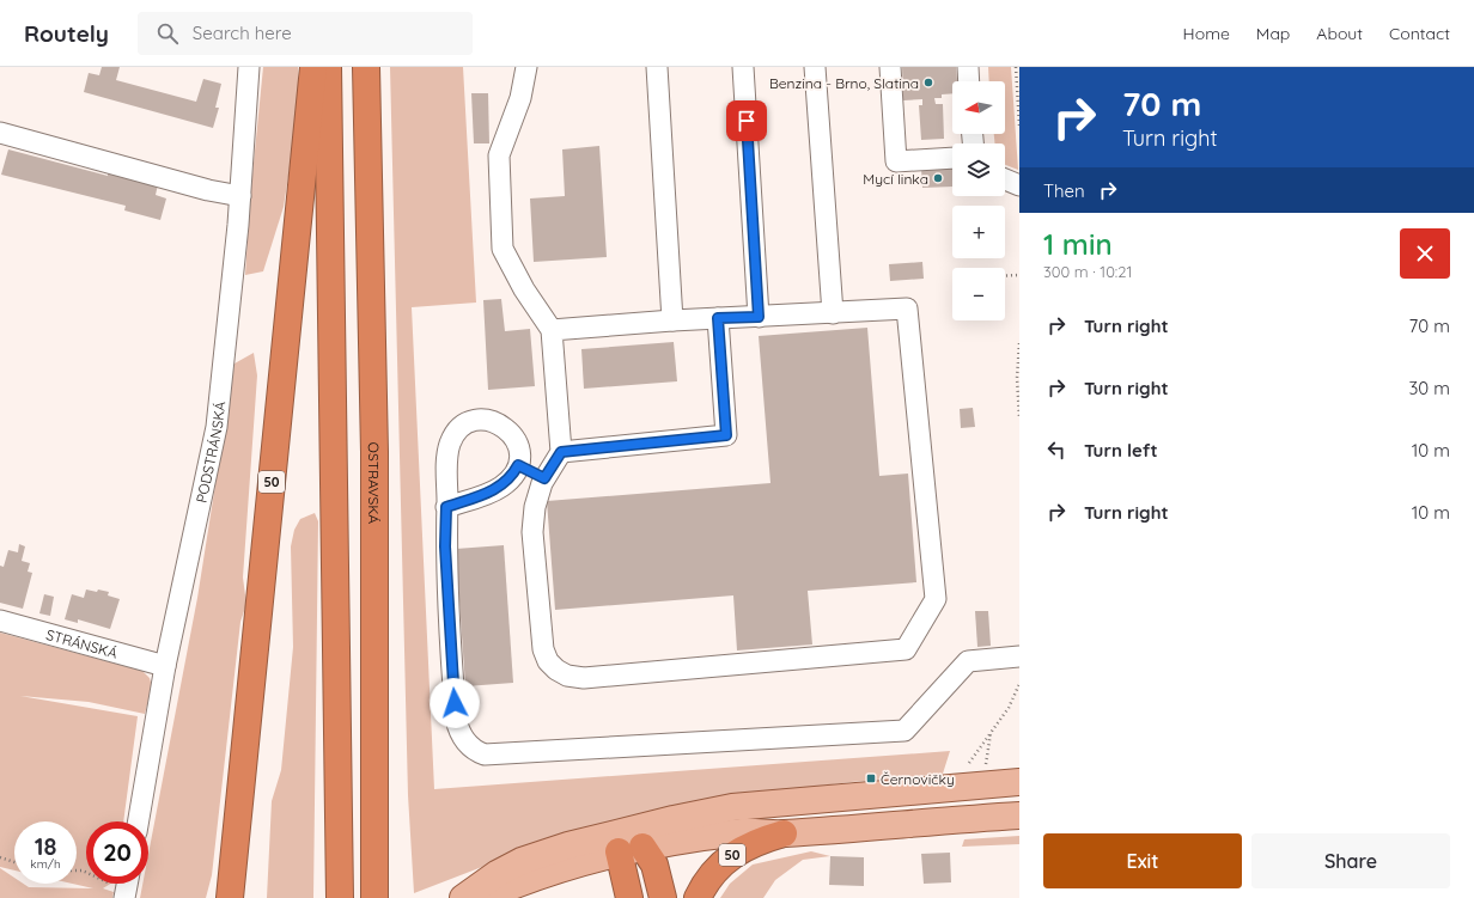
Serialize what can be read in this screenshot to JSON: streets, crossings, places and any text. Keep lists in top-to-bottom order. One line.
{"streets":{"highway":["50","OSTRAVSKÁ"],"street":["PODSTRÁNSKÁ","STRÁNSKÁ"]},"crossings":[["PODSTRÁNSKÁ","STRÁNSKÁ"]],"places":{"other":["Benzina - Brno, Slatina","Mycí linka"],"transit":["Černovičky"]},"north":"left","page":{"header":"Routely","search":"Search here","nav":["Home","Map","About","Contact"],"turn":["70 m","Turn right"],"map_buttons":["+","−"],"then":"Then","heading":["1 min","300 m · 10:21"],"list":[{"name":"Turn right","value":"70 m"},{"name":"Turn right","value":"30 m"},{"name":"Turn left","value":"10 m"},{"name":"Turn right","value":"10 m"}],"speed":"18 km/h","limit":"20","buttons":["Exit","Share"]}}
